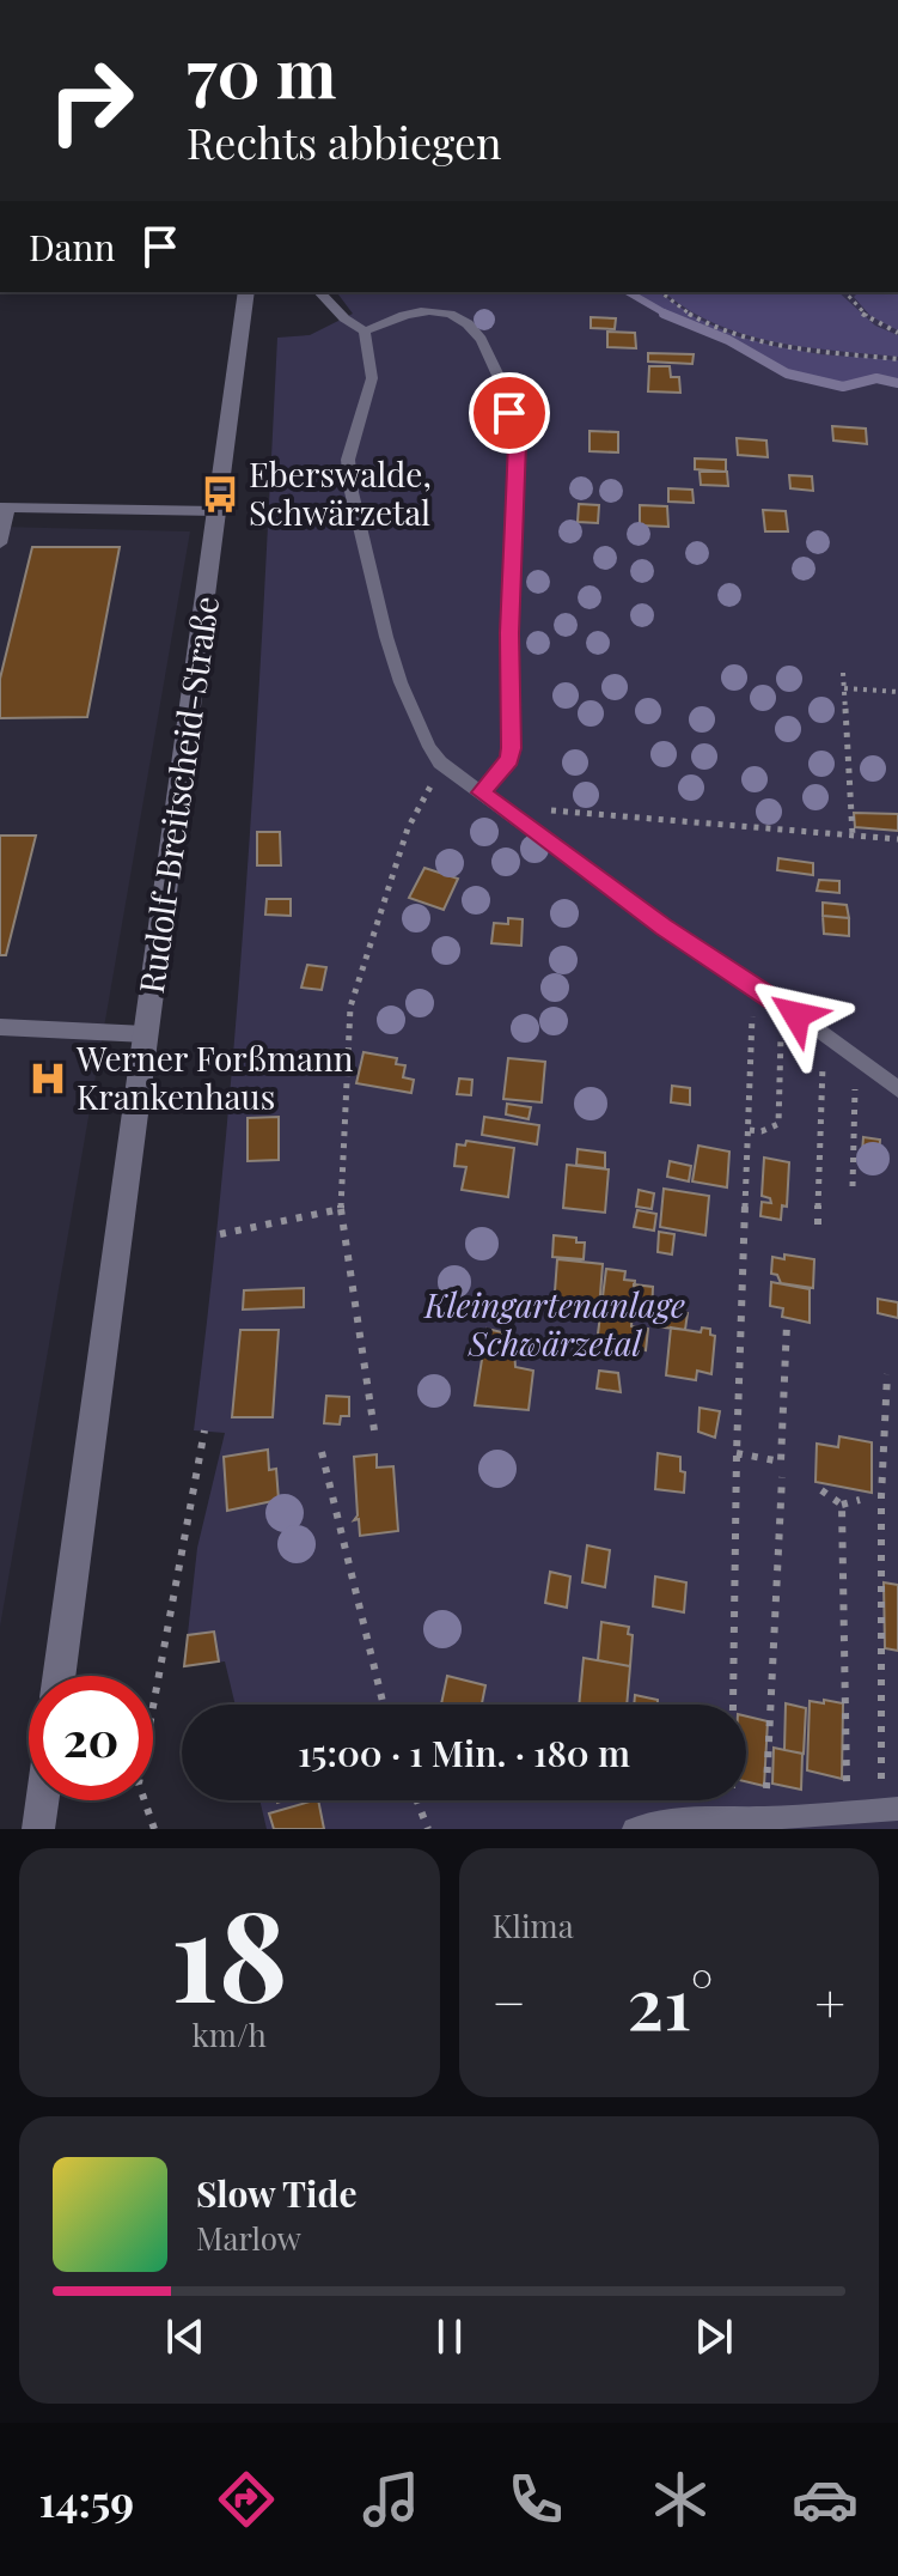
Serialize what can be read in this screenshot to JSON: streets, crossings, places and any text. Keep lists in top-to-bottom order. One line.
{"streets":{"street":["Rudolf-Breitscheid-Straße"]},"parks":["Kleingartenanlage Schwärzetal"],"places":{"bus stop":["Eberswalde, Schwärzetal"],"hospital":["Werner Forßmann Krankenhaus"]},"page":{"turn":["70 m","Rechts abbiegen"],"then":"Dann","limit":"20","trip":"15:00 · 1 Min. · 180 m","tile":[["18","km/h"],"Klima"],"heat":["−","21°","+"],"song":["Slow Tide","Marlow"],"tabs":"14:59"}}
